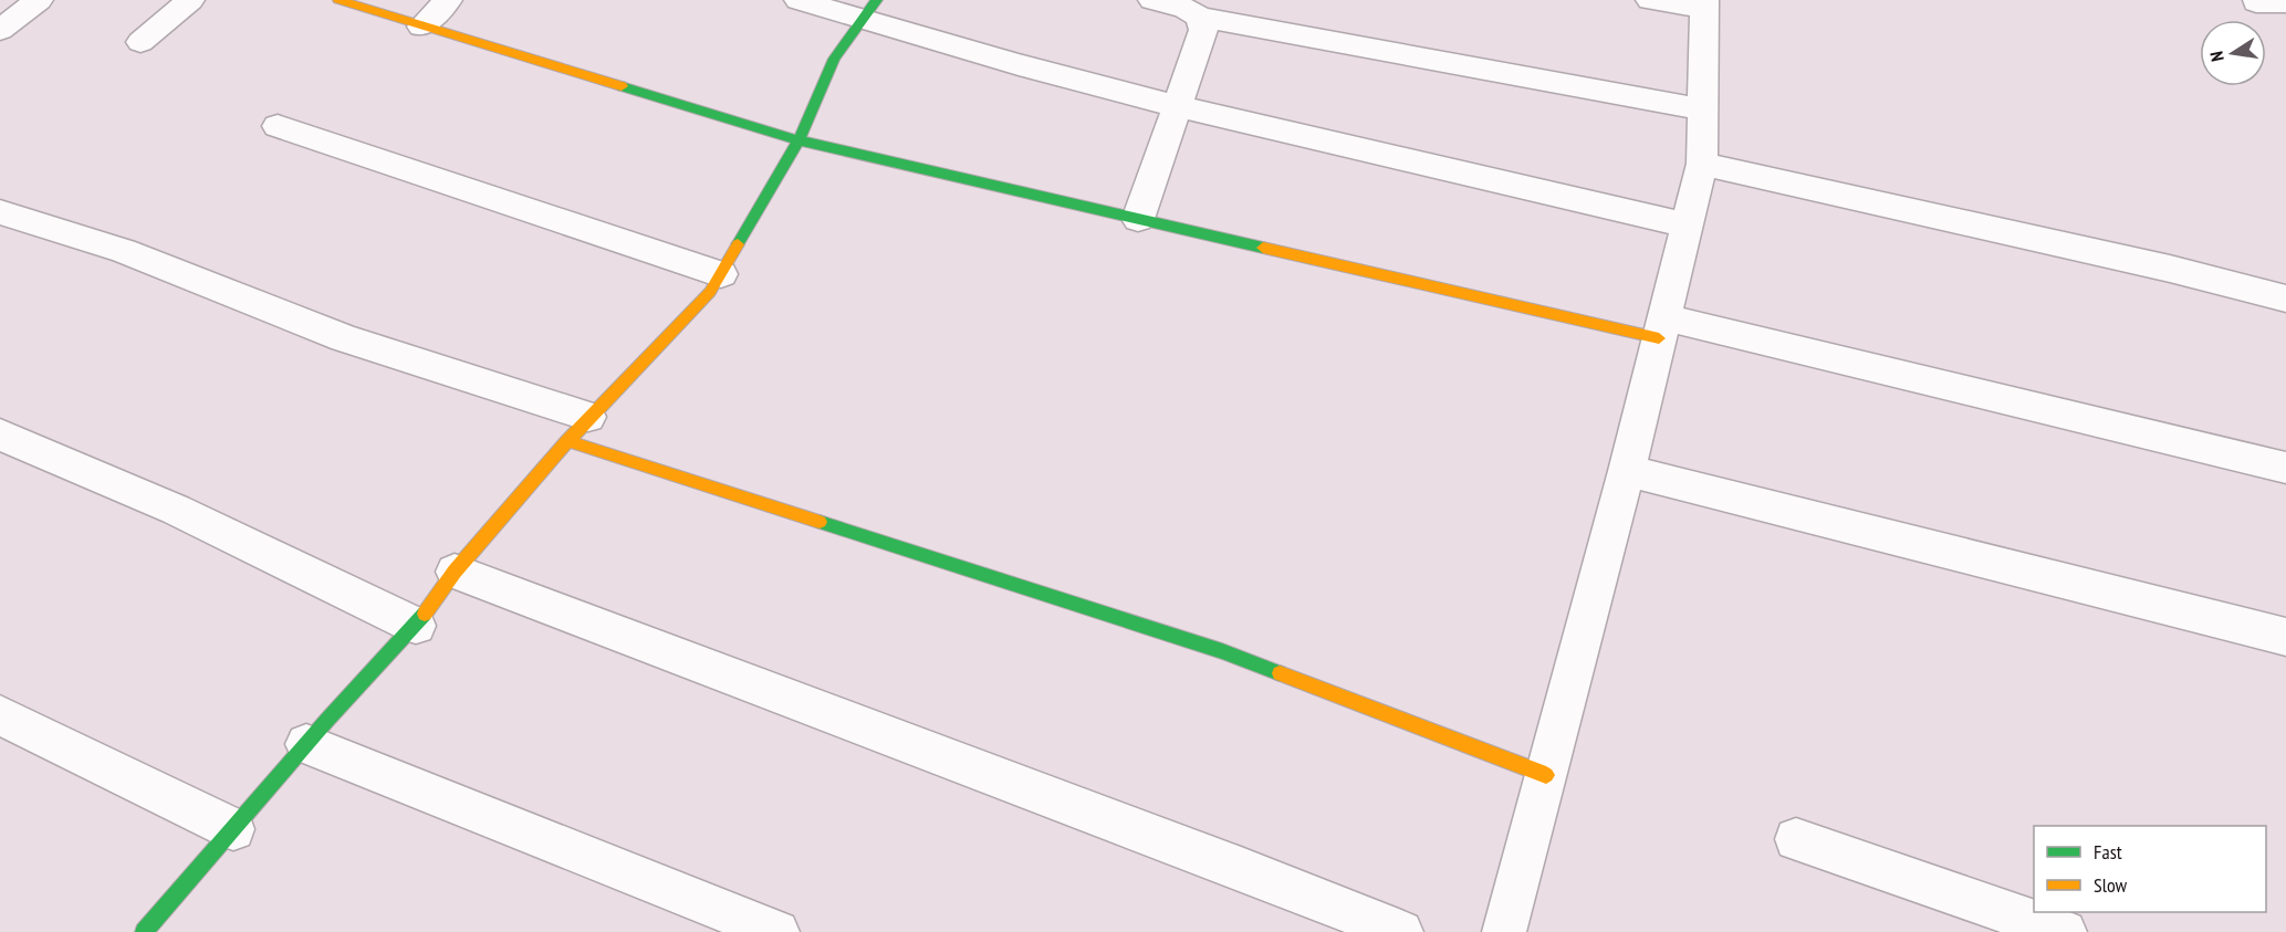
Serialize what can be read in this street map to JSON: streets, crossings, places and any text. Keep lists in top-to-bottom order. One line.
{"legend":["Fast","Slow"],"north":"left"}
